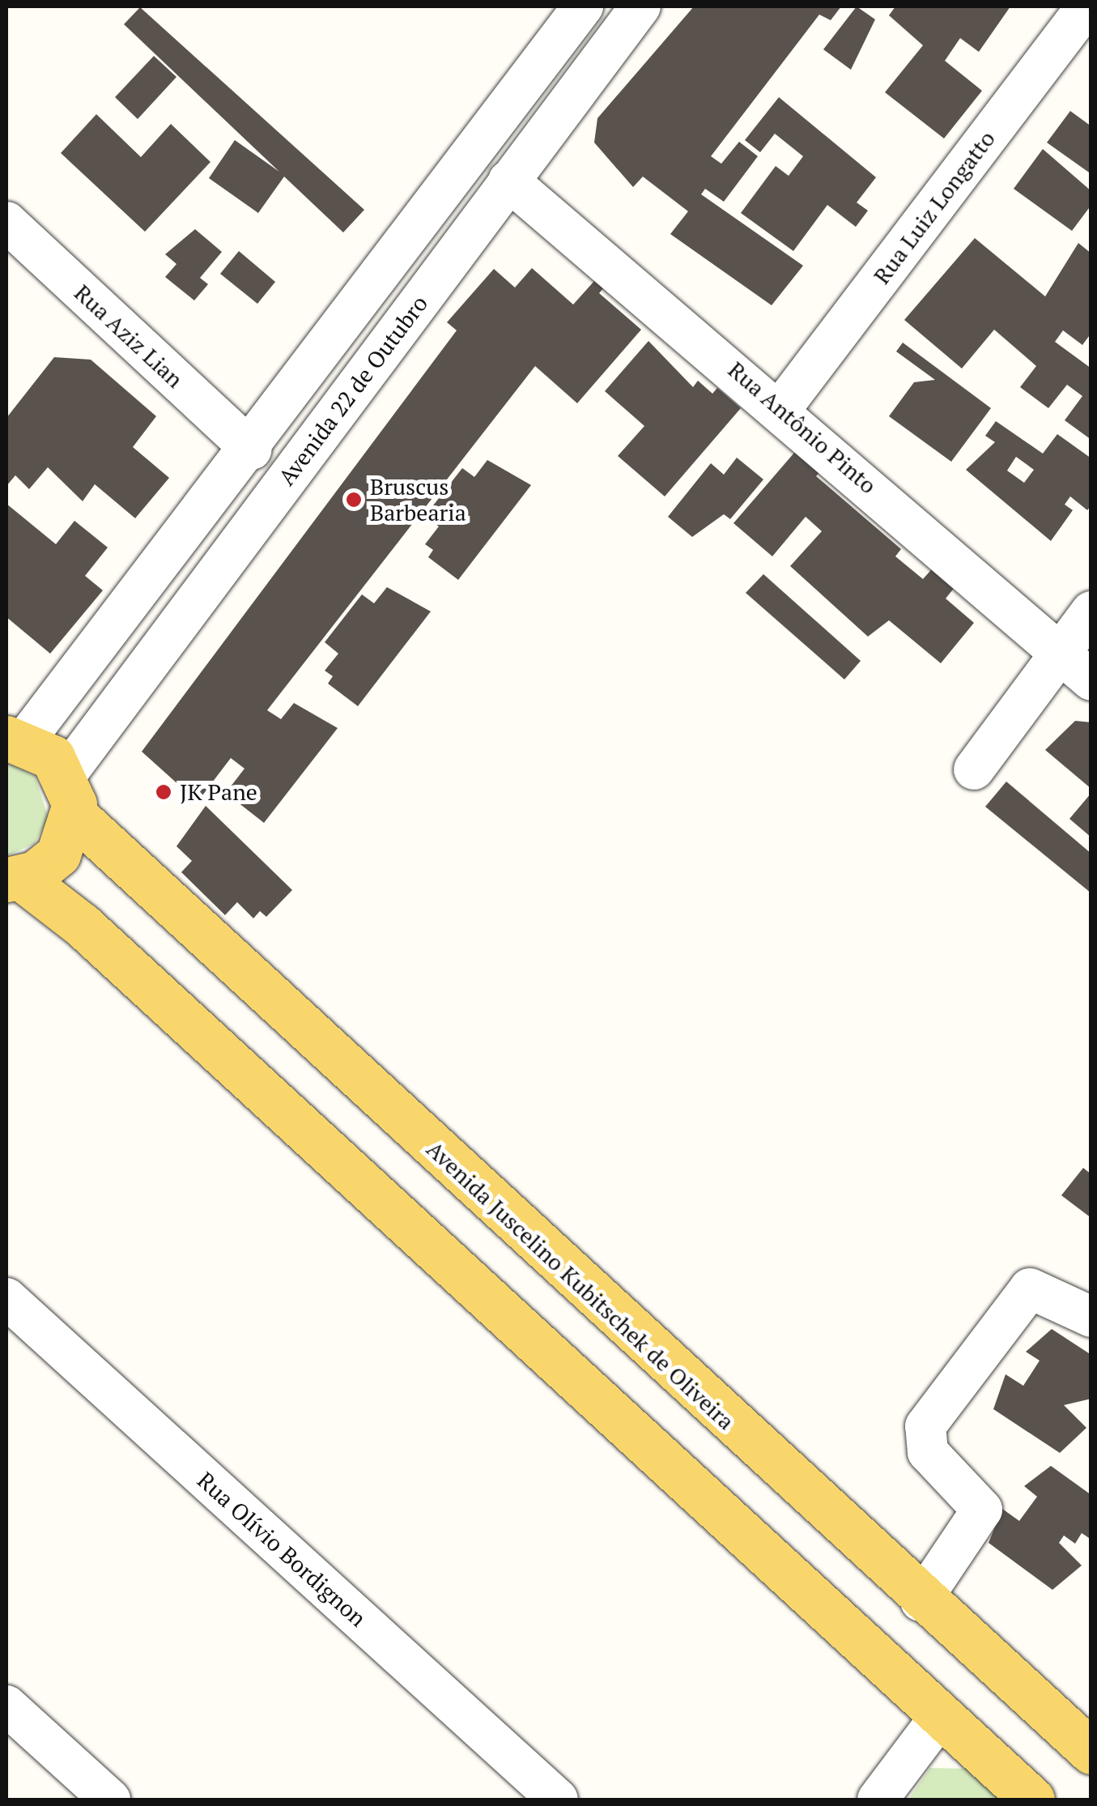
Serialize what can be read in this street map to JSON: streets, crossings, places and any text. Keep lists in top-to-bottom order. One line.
{"streets":{"main road":["Avenida Juscelino Kubitschek de Oliveira"],"street":["Rua Luiz Longatto","Rua Aziz Lian","Avenida 22 de Outubro","Rua Antônio Pinto","Rua Olívio Bordignon"]},"crossings":[["Rua Luiz Longatto","Rua Antônio Pinto"],["Rua Aziz Lian","Avenida 22 de Outubro"],["Avenida 22 de Outubro","Rua Antônio Pinto"],["Avenida 22 de Outubro","Avenida Juscelino Kubitschek de Oliveira"]],"places":["Bruscus Barbearia","JK Pane"]}
